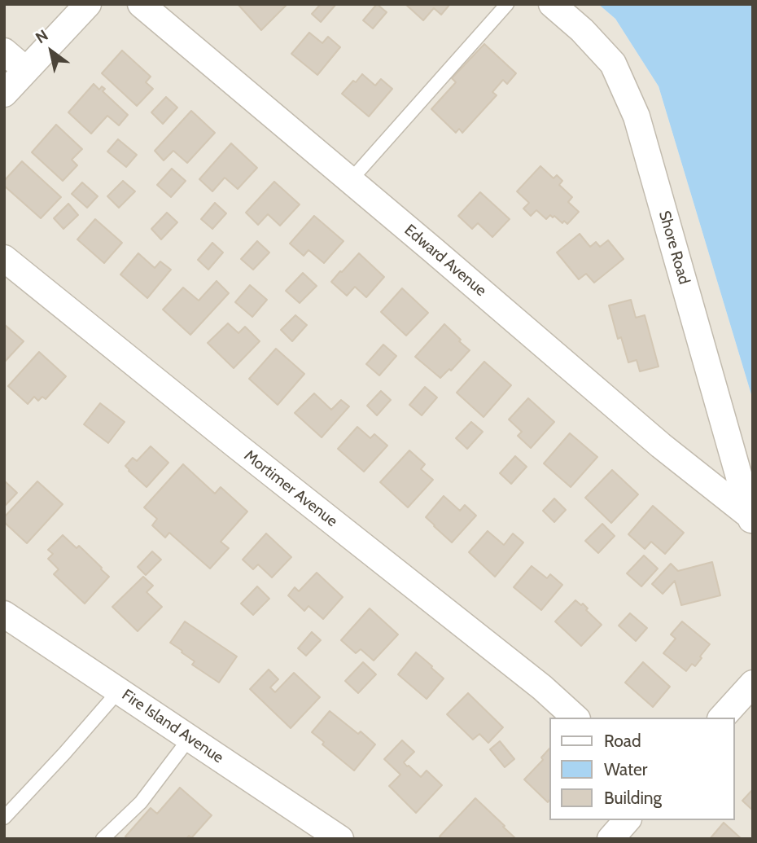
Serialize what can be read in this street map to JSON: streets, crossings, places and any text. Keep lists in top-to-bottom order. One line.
{"streets":{"street":["Shore Road","Edward Avenue","Mortimer Avenue","Fire Island Avenue"]},"crossings":[["Shore Road","Edward Avenue"]],"legend":["Road","Water","Building"],"north":"top left"}
